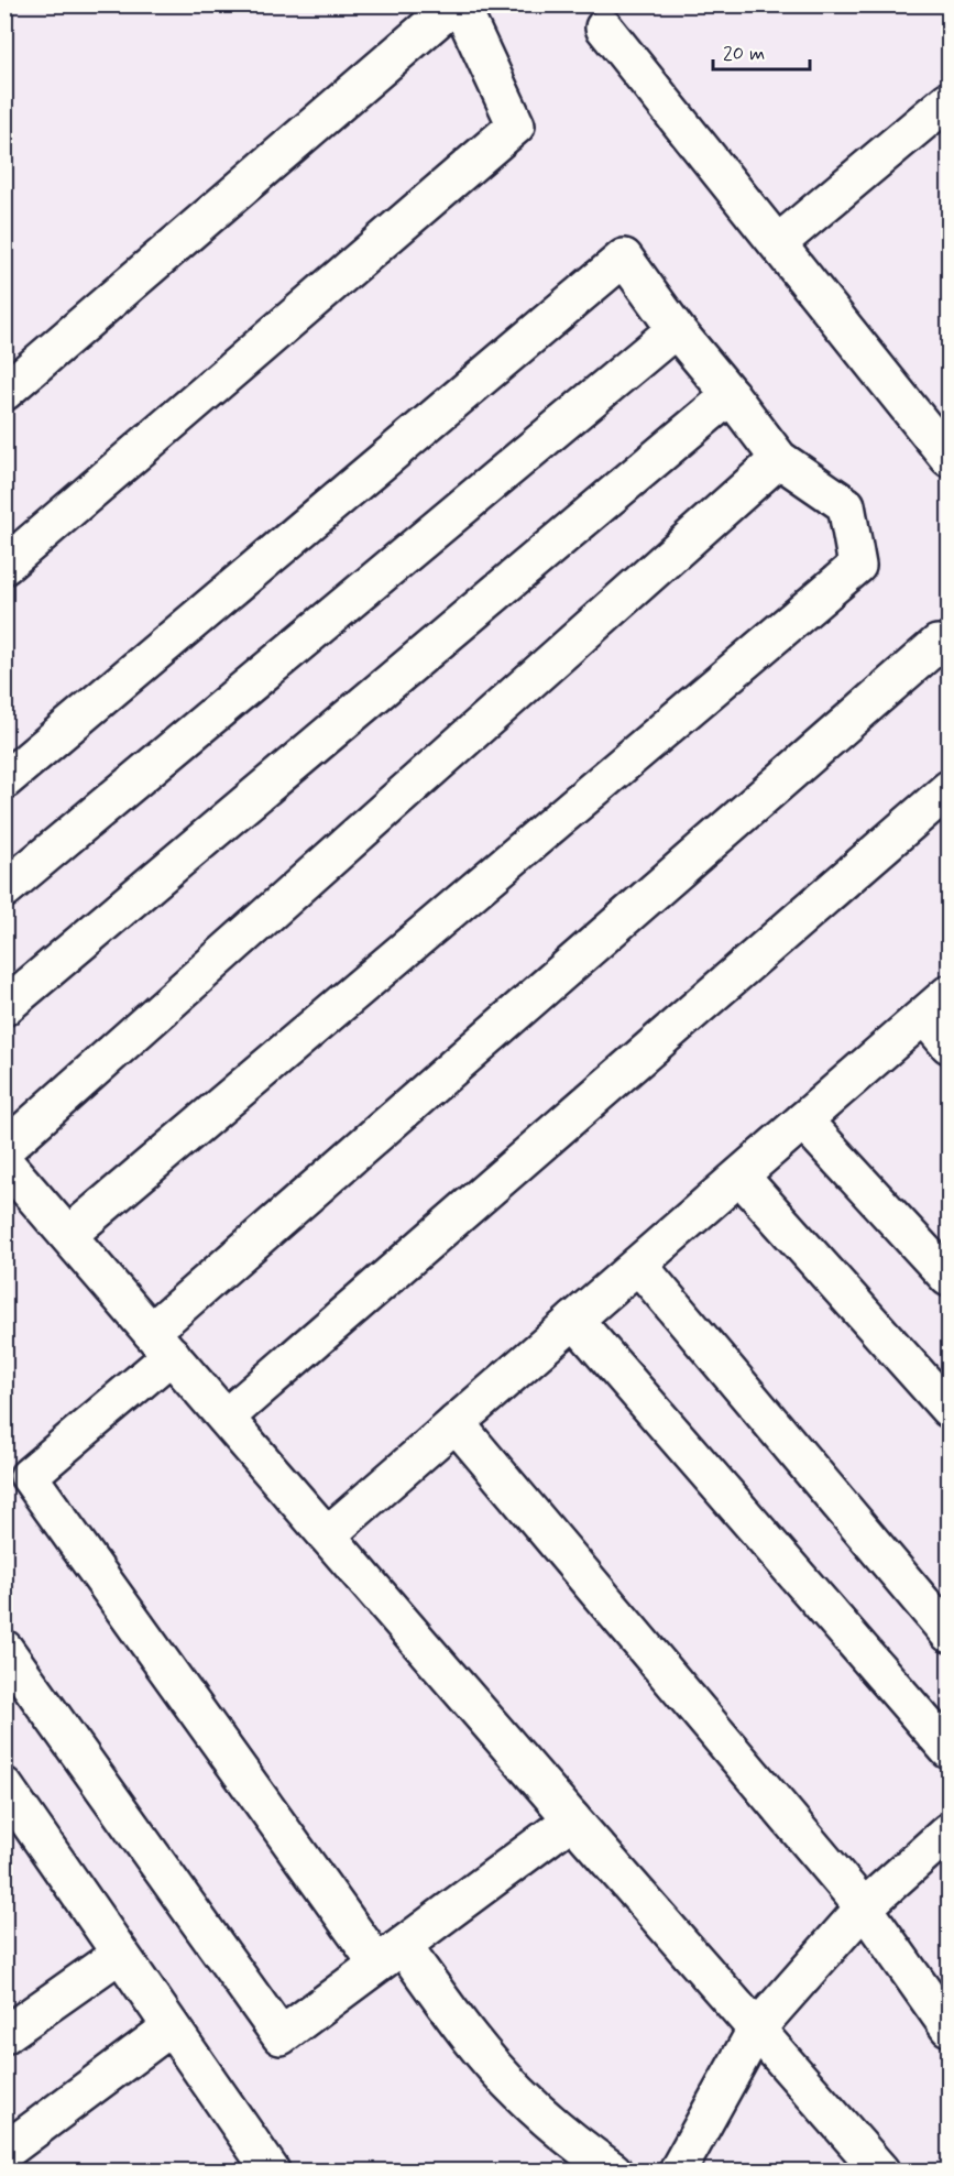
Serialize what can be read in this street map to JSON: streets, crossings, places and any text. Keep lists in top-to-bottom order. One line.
{"scale_bar":"20 m"}
